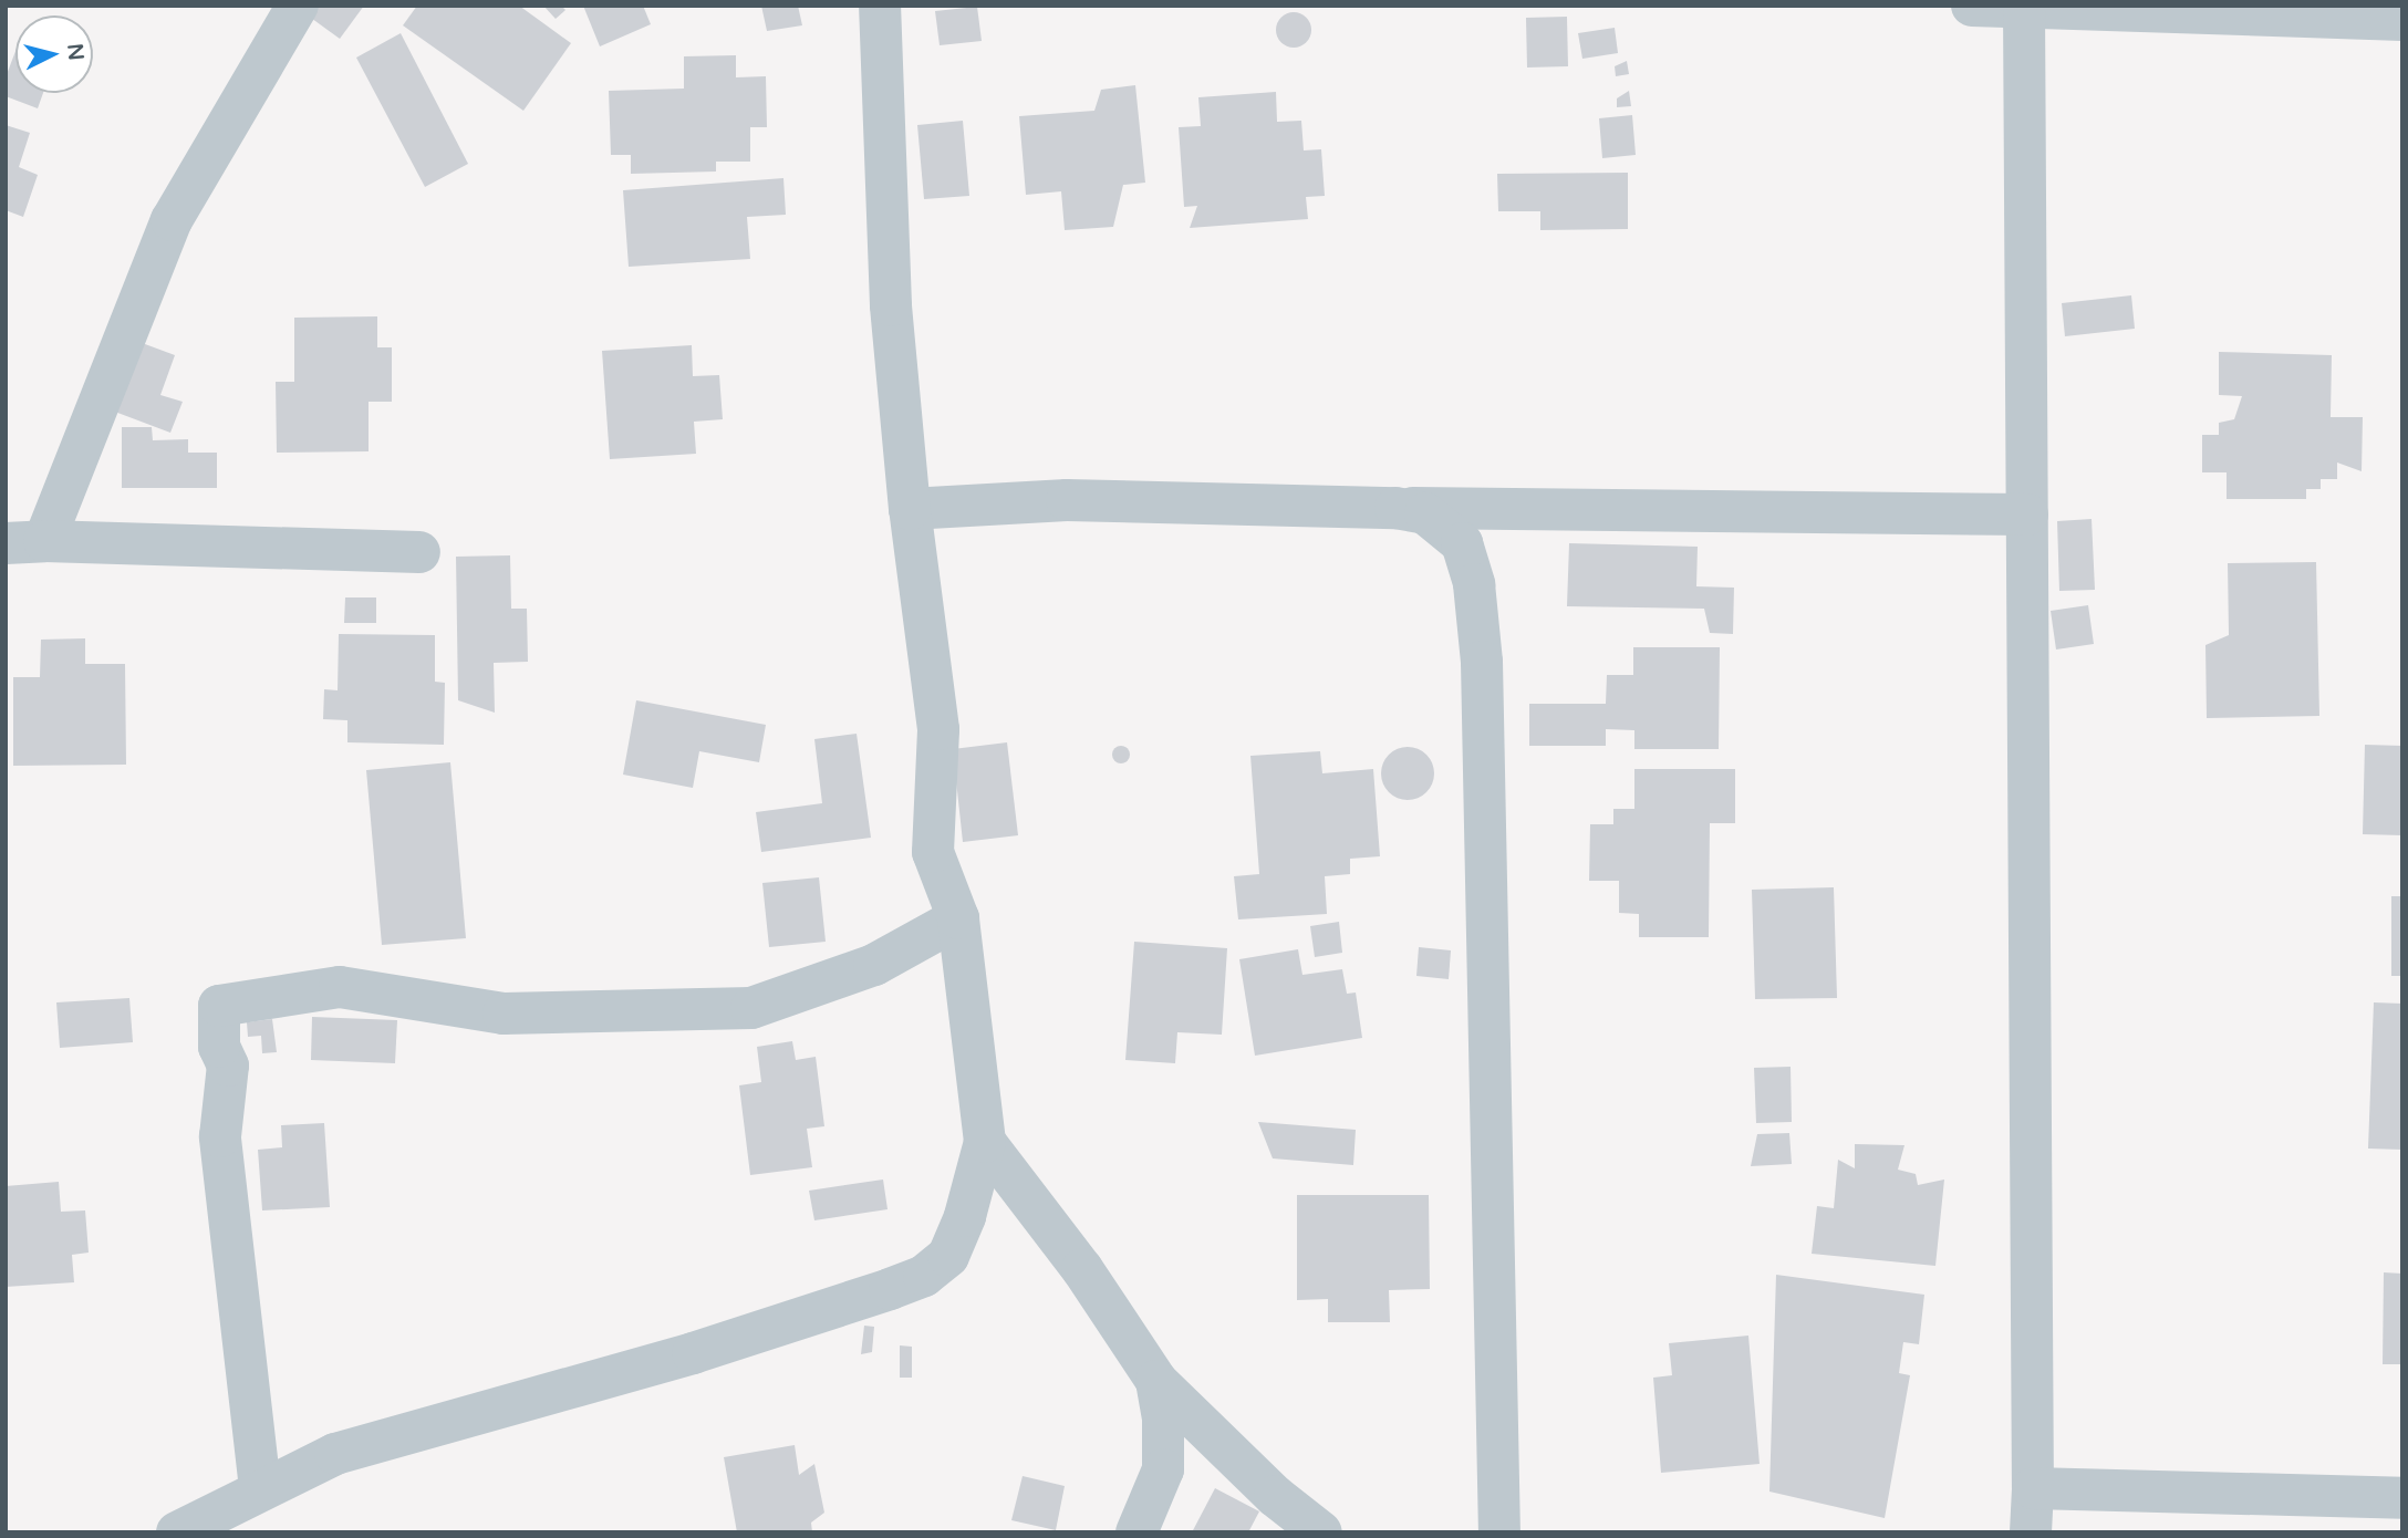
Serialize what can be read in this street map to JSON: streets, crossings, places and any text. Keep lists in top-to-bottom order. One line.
{"north":"right"}
